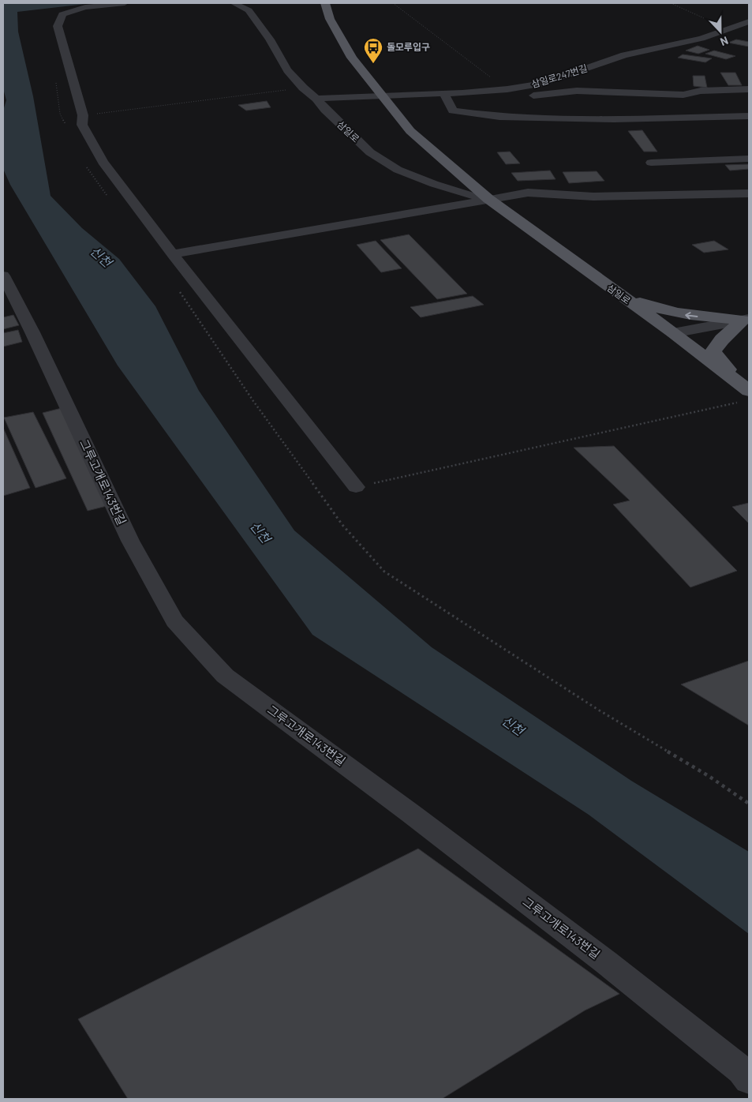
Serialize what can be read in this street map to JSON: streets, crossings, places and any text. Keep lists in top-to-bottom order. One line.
{"streets":{"main road":["삼일로"],"street":["삼일로247번길","그루고개로143번길"]},"crossings":[["삼일로247번길","삼일로"]],"water":["신천"],"places":{"bus stop":["돌모루입구"]},"north":"bottom"}
